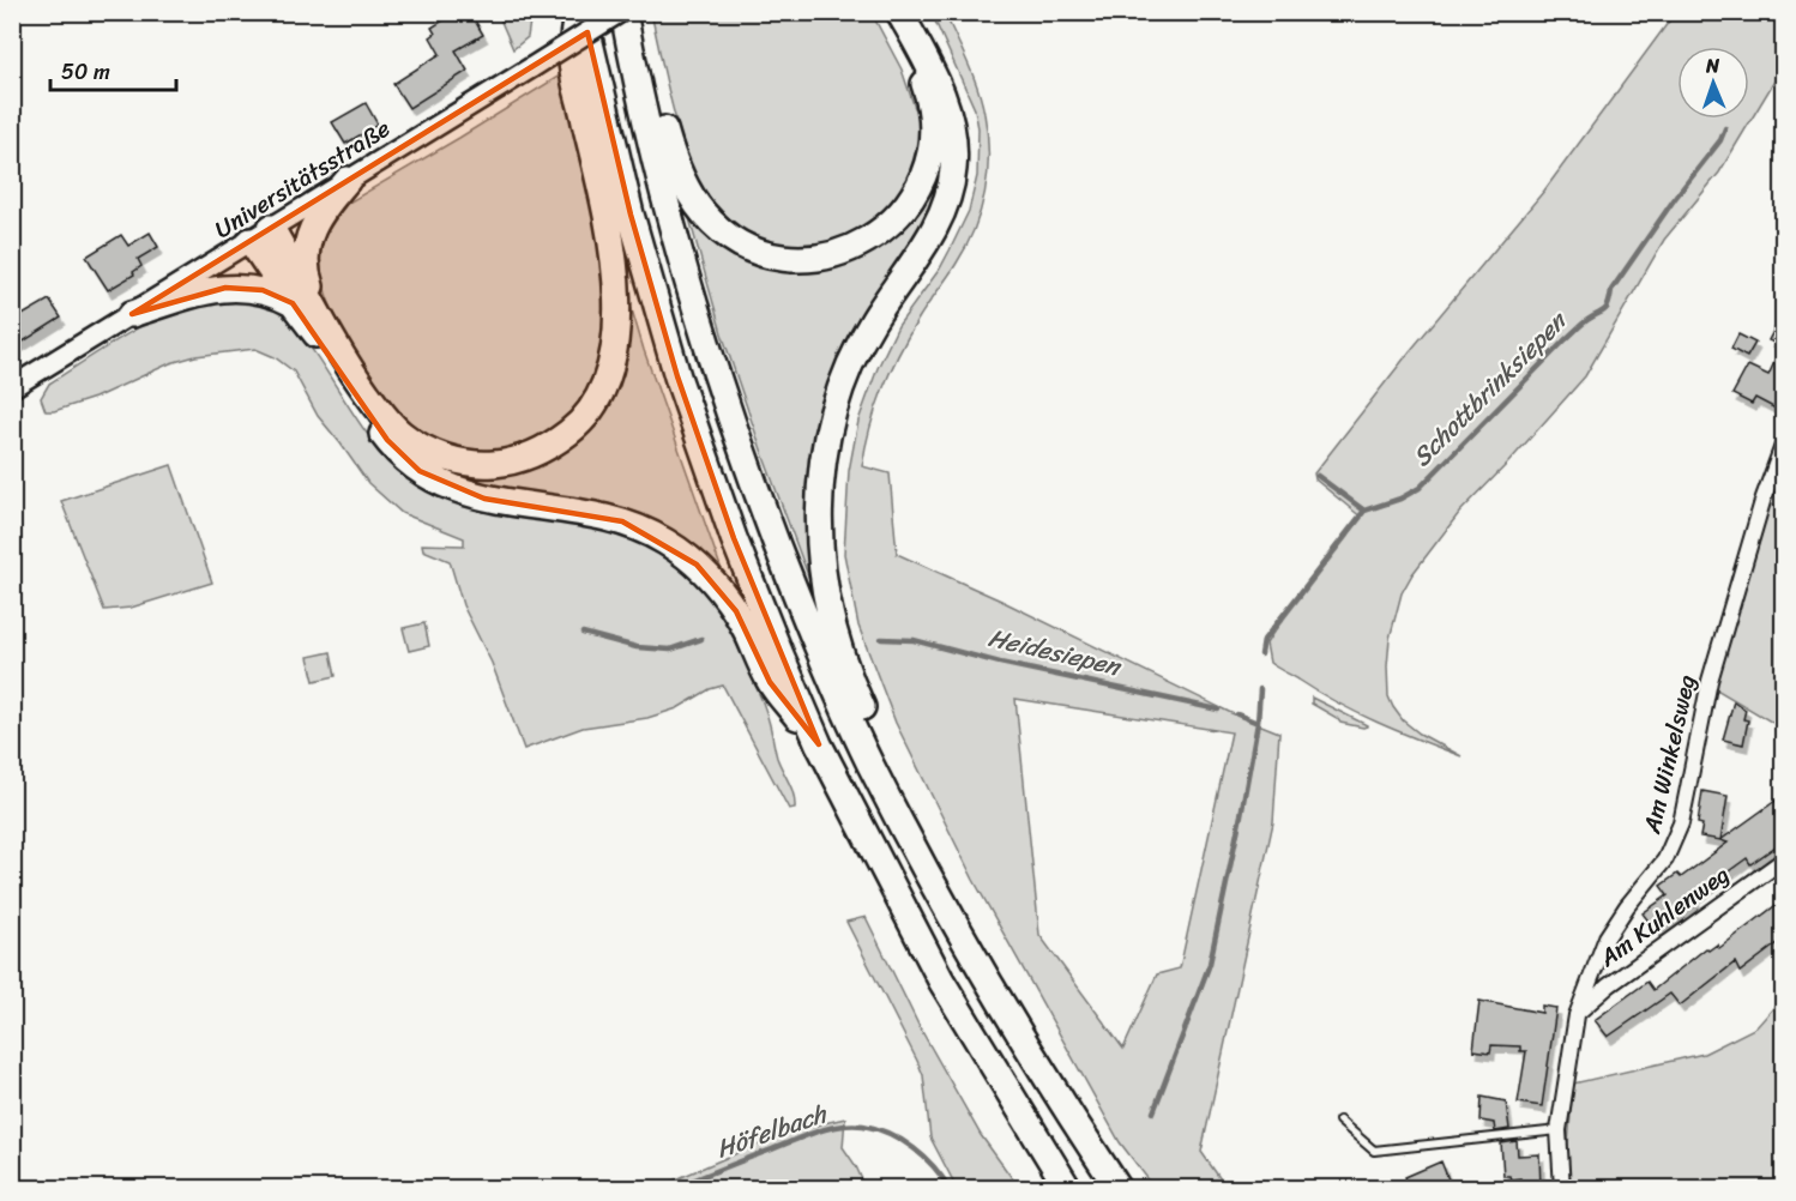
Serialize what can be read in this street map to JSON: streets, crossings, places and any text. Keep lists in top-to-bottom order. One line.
{"streets":{"main road":["Universitätsstraße"],"street":["Am Winkelsweg","Am Kuhlenweg"]},"crossings":[["Am Winkelsweg","Am Kuhlenweg"]],"water":["Schottbrinksiepen","Heidesiepen","Höfelbach"],"scale_bar":"50 m","north":"top"}
